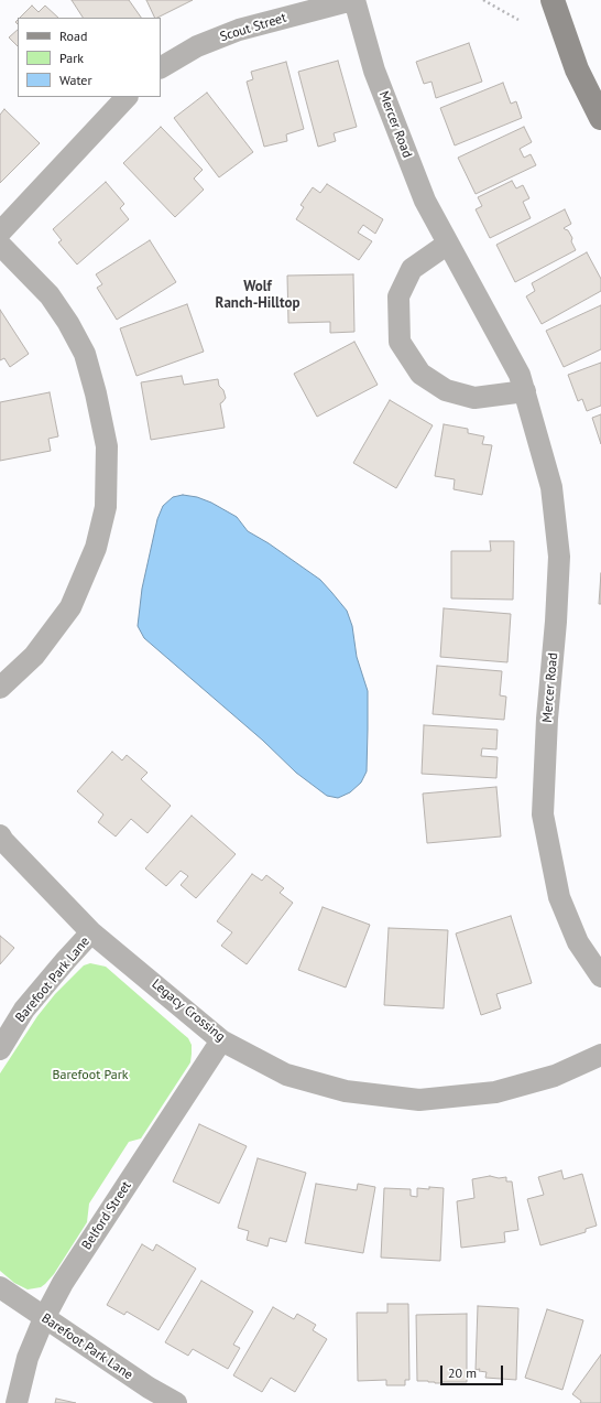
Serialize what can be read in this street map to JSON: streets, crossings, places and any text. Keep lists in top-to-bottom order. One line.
{"streets":{"street":["Scout Street","Mercer Road","Barefoot Park Lane","Legacy Crossing","Belford Street"]},"crossings":[["Scout Street","Mercer Road"],["Barefoot Park Lane","Legacy Crossing"],["Barefoot Park Lane","Belford Street"],["Legacy Crossing","Belford Street"]],"districts":["Wolf Ranch-Hilltop"],"parks":["Barefoot Park"],"legend":["Road","Park","Water"],"scale_bar":"20 m"}
